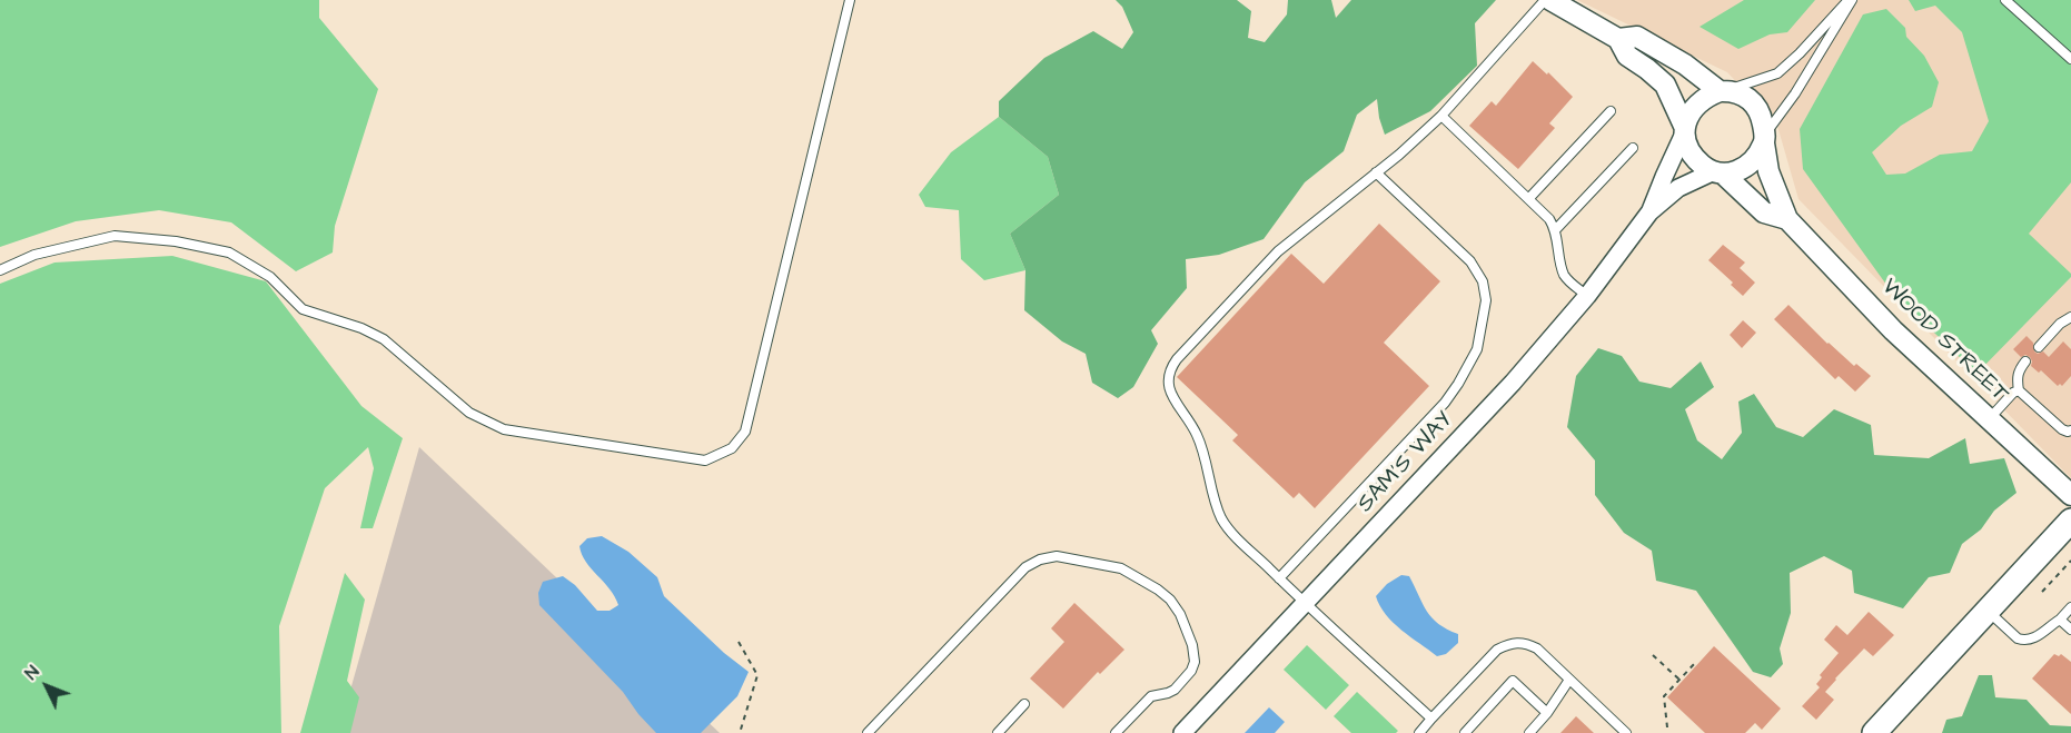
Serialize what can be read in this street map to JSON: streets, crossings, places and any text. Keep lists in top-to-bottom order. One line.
{"streets":{"street":["WOOD STREET","SAM'S WAY"]},"crossings":[["WOOD STREET","SAM'S WAY"]],"north":"top left"}
